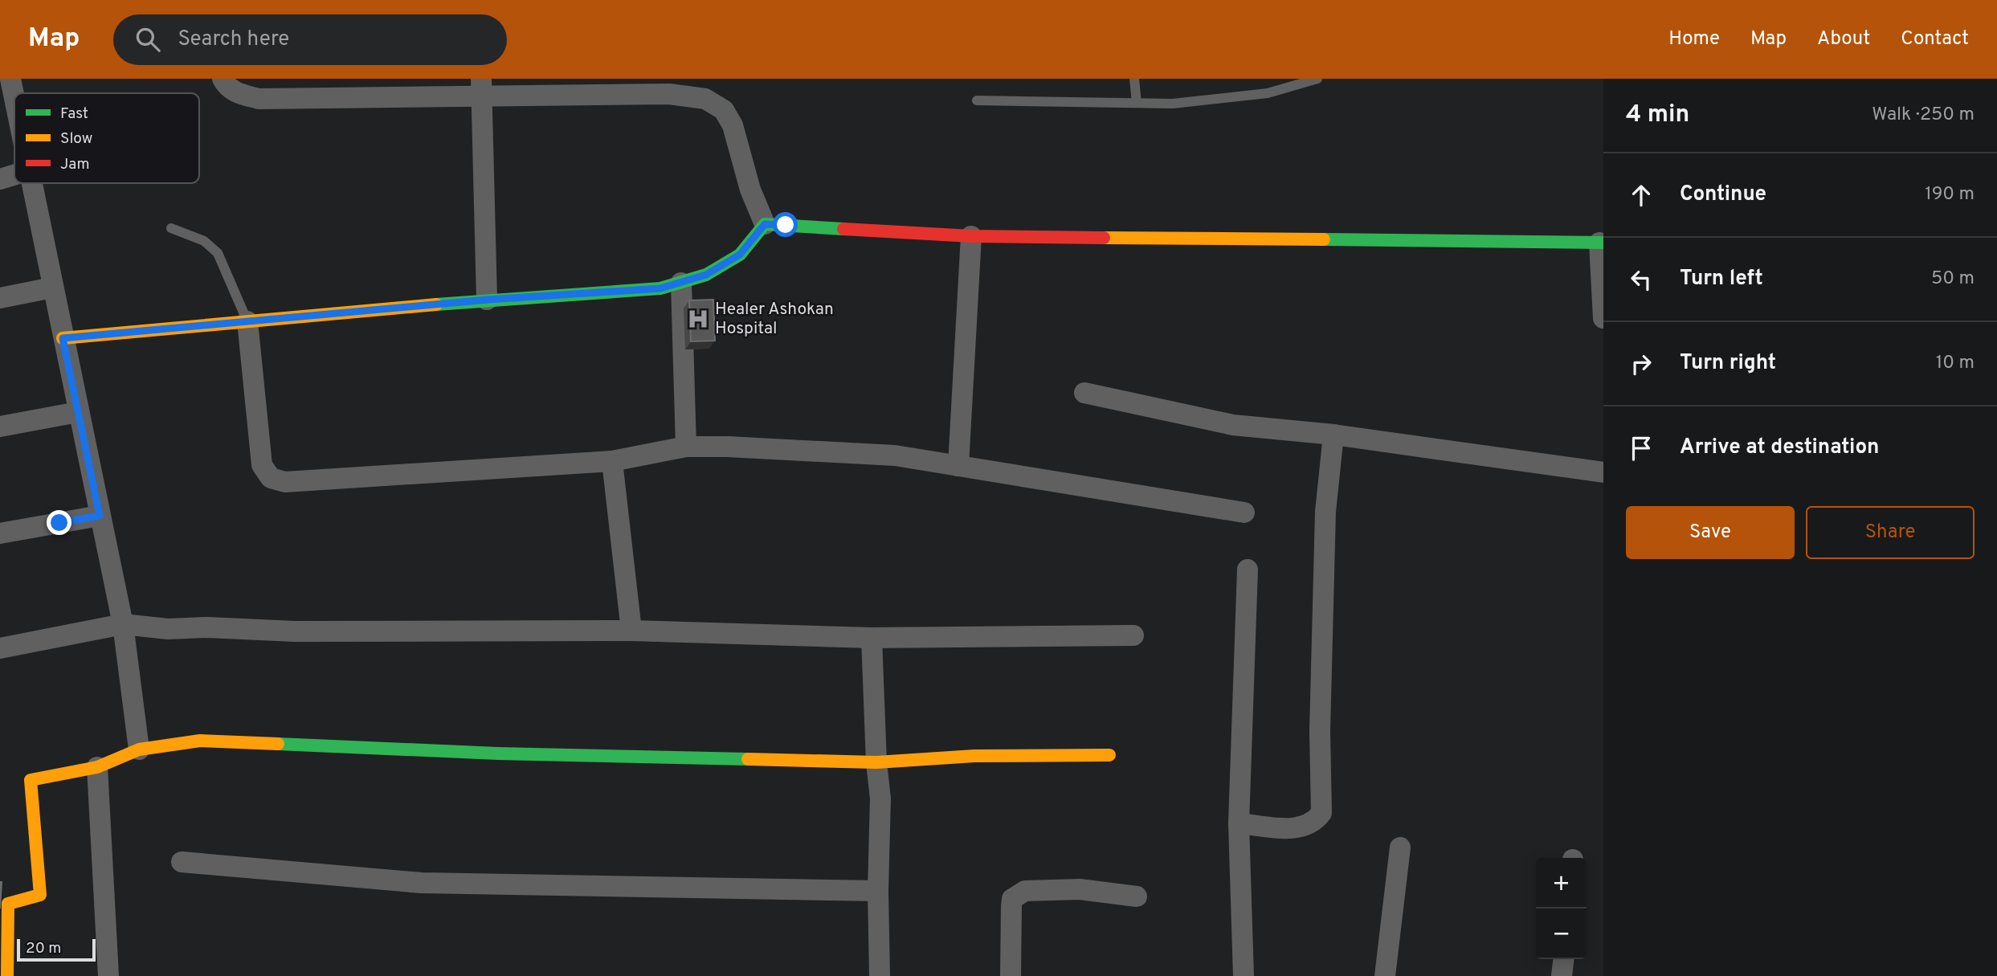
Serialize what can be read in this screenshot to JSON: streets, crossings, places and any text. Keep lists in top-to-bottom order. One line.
{"places":{"hospital":["Healer Ashokan Hospital"]},"legend":["Fast","Slow","Jam"],"scale_bar":"20 m","page":{"header":"Map","search":"Search here","nav":["Home","Map","About","Contact"],"heading":["4 min","Walk · 250 m"],"list":[["Continue","190 m"],["Turn left","50 m"],["Turn right","10 m"],"Arrive at destination"],"buttons":["Save","Share"],"map_buttons":["+","−"],"scale":"20 m"}}
